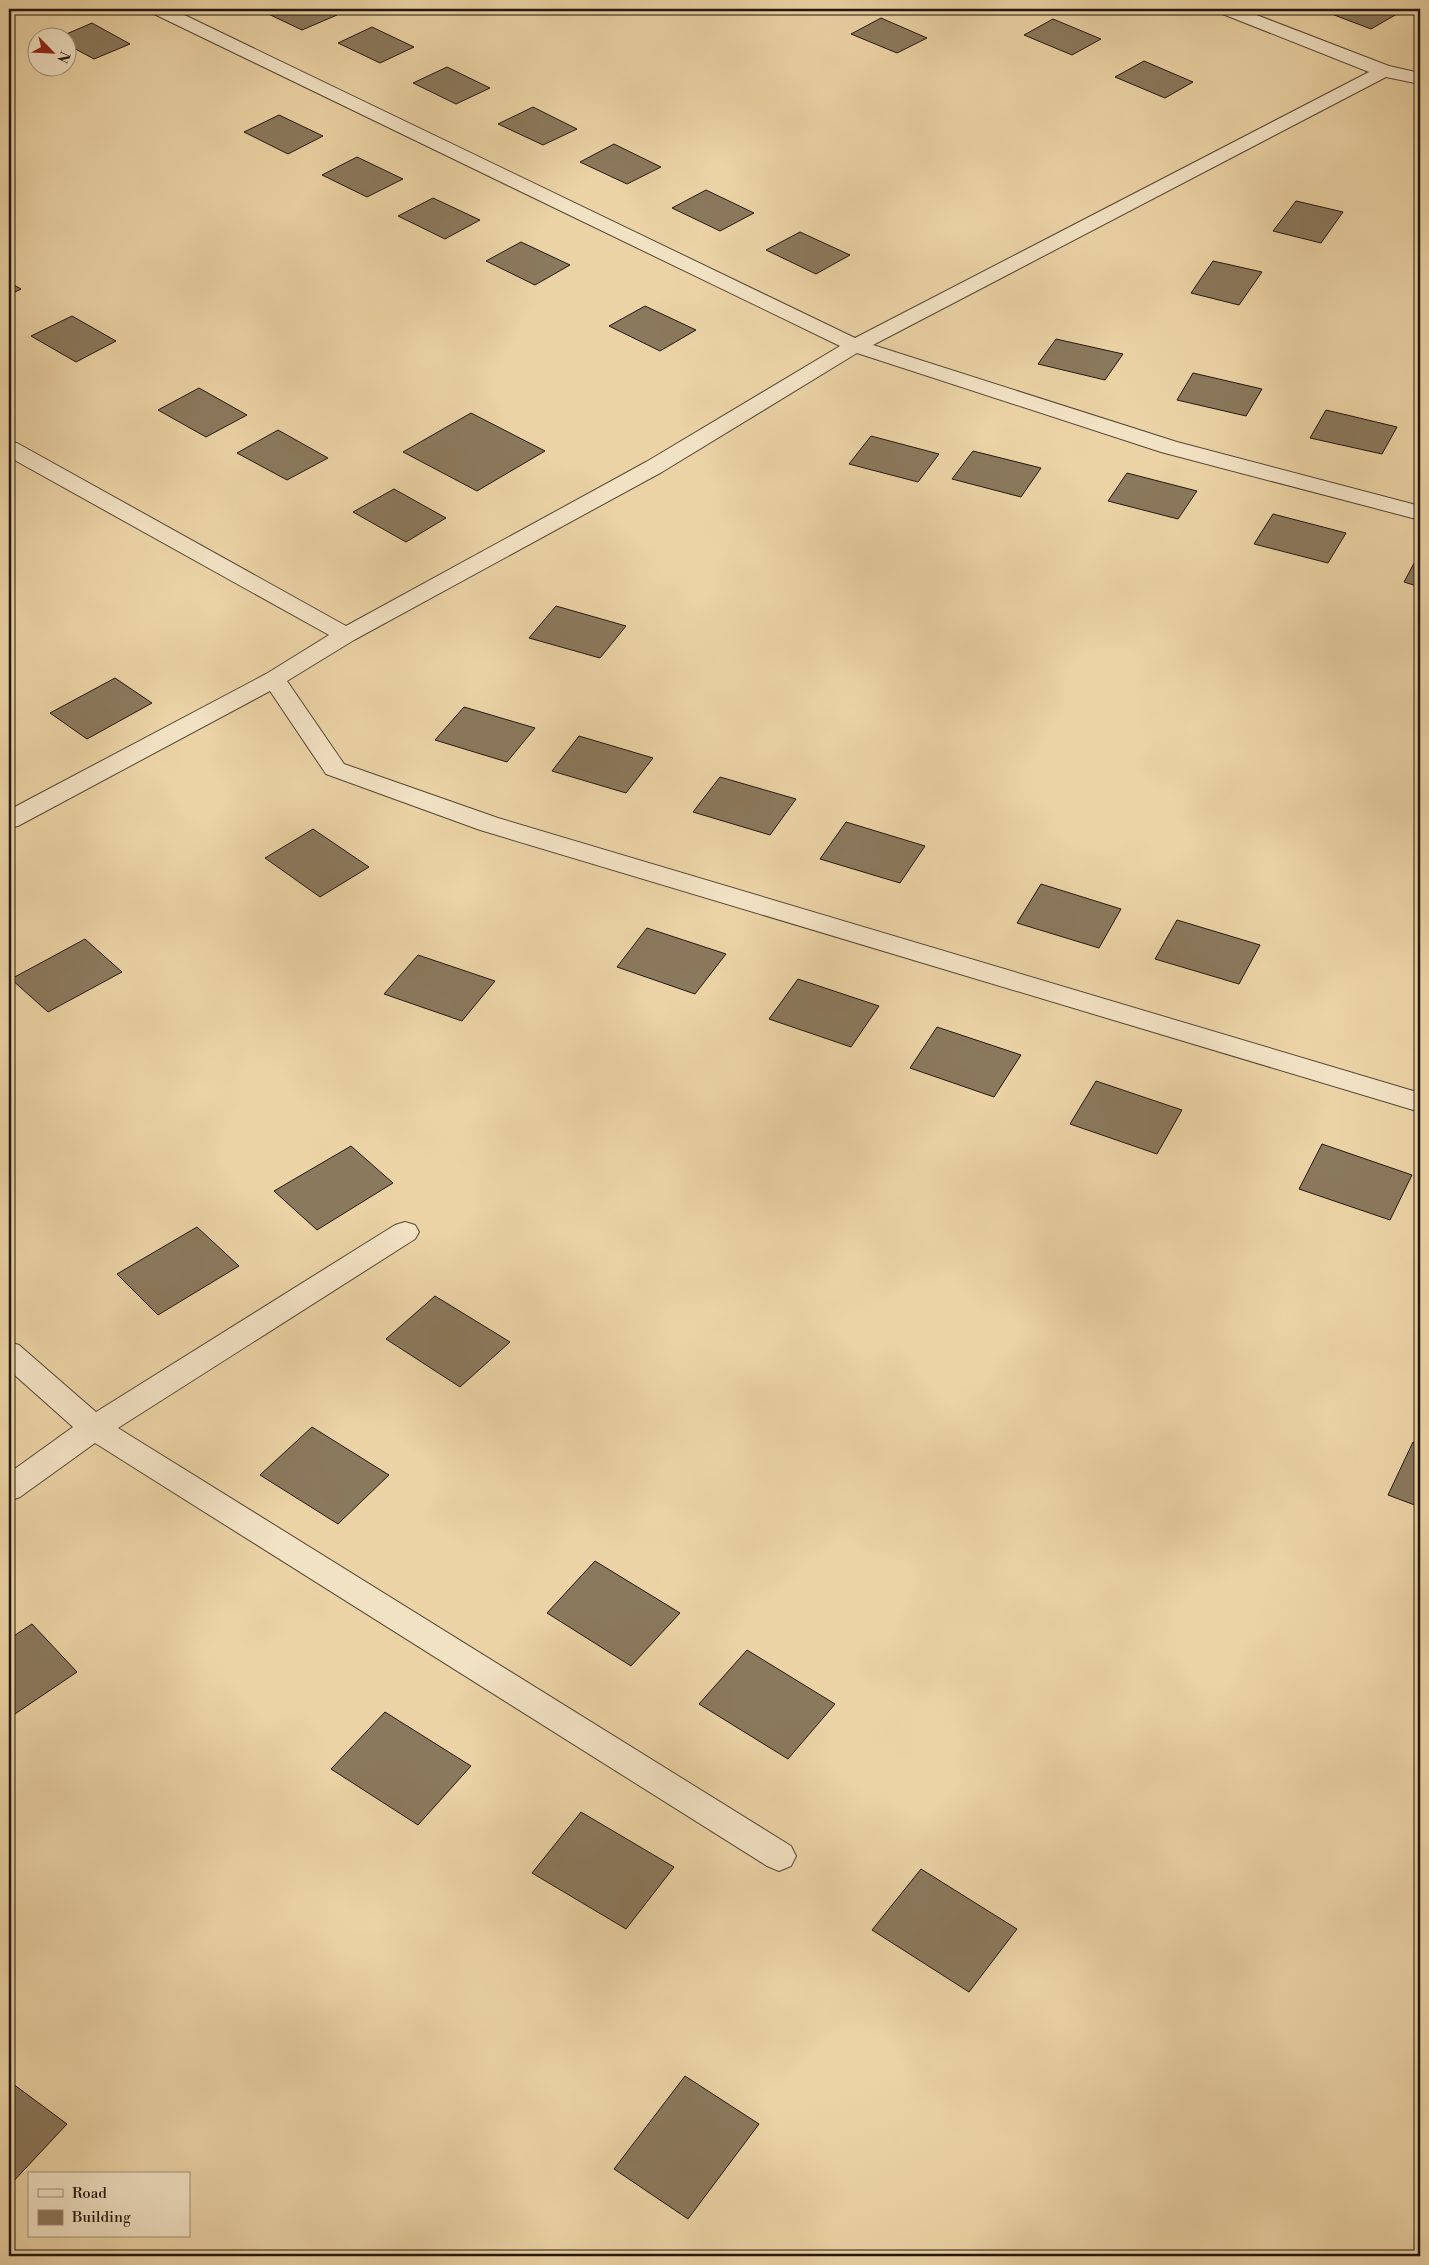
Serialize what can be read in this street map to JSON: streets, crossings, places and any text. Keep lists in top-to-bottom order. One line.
{"legend":["Road","Building"],"north":"bottom right"}
